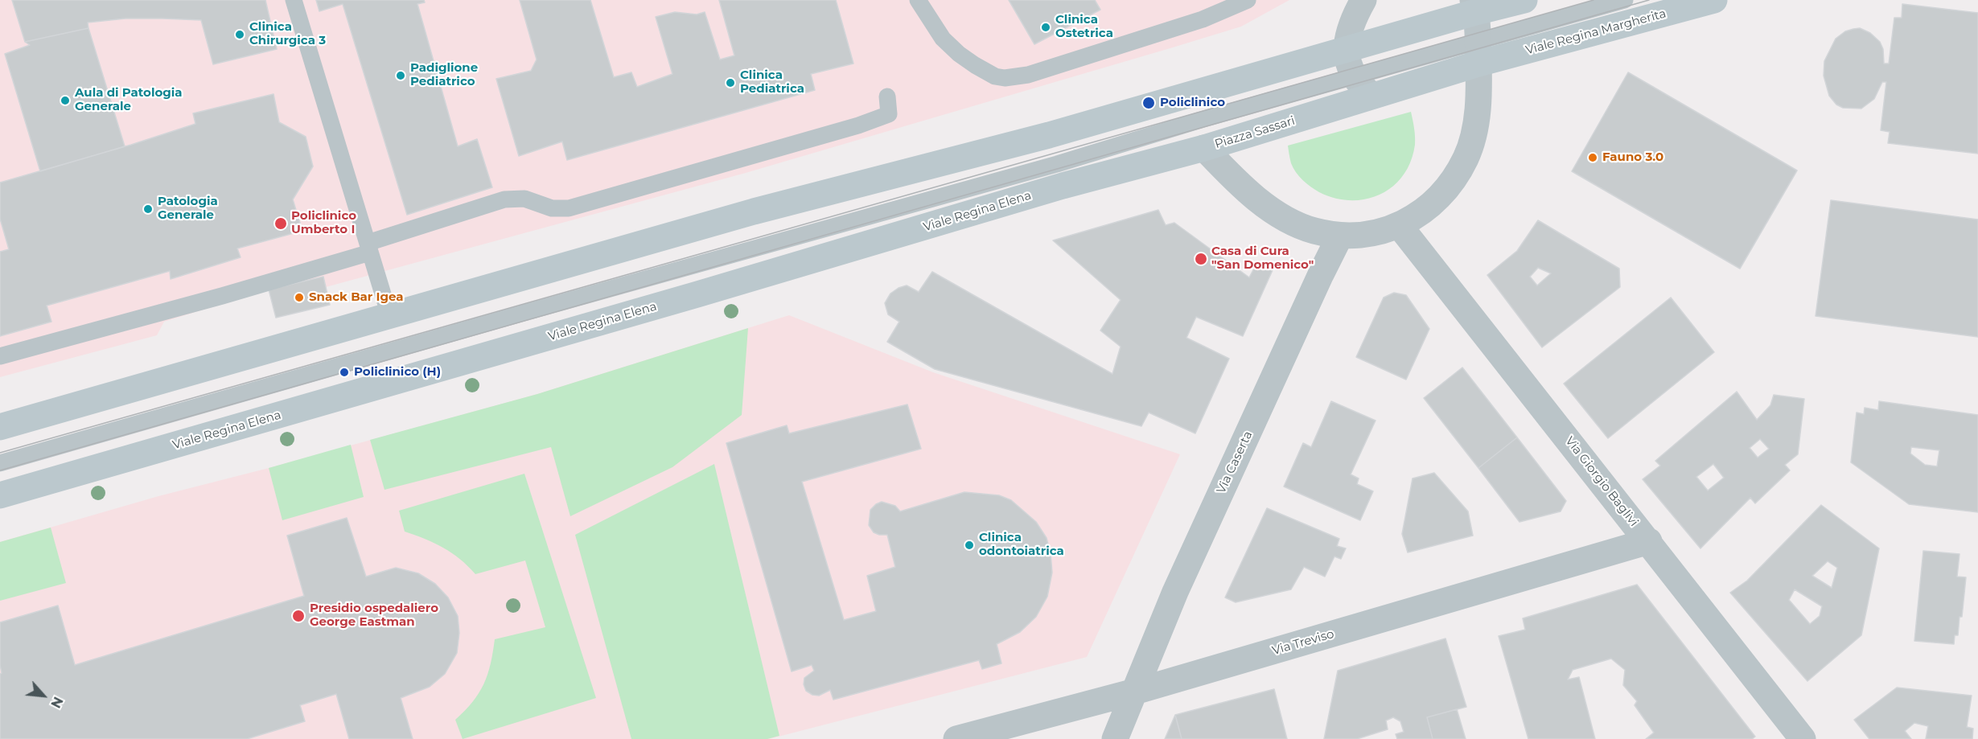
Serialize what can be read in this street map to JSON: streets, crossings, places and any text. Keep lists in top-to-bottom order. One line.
{"streets":{"main road":["Viale Regina Margherita","Piazza Sassari","Viale Regina Elena"],"street":["Via Caserta","Via Giorgio Baglivi","Via Treviso"]},"crossings":[["Viale Regina Margherita","Piazza Sassari"],["Piazza Sassari","Viale Regina Elena"],["Piazza Sassari","Via Caserta"],["Piazza Sassari","Via Giorgio Baglivi"],["Via Caserta","Via Treviso"],["Via Giorgio Baglivi","Via Treviso"]],"places":["Clinica Ostetrica","Clinica Chirurgica 3","Padiglione Pediatrico","Clinica Pediatrica","Aula di Patologia Generale","Policlinico","Fauno 3.0","Patologia Generale","Policlinico Umberto I","Casa di Cura \"San Domenico\"","Snack Bar Igea","Policlinico (H)","Clinica odontoiatrica","Presidio ospedaliero George Eastman"],"north":"bottom right"}
